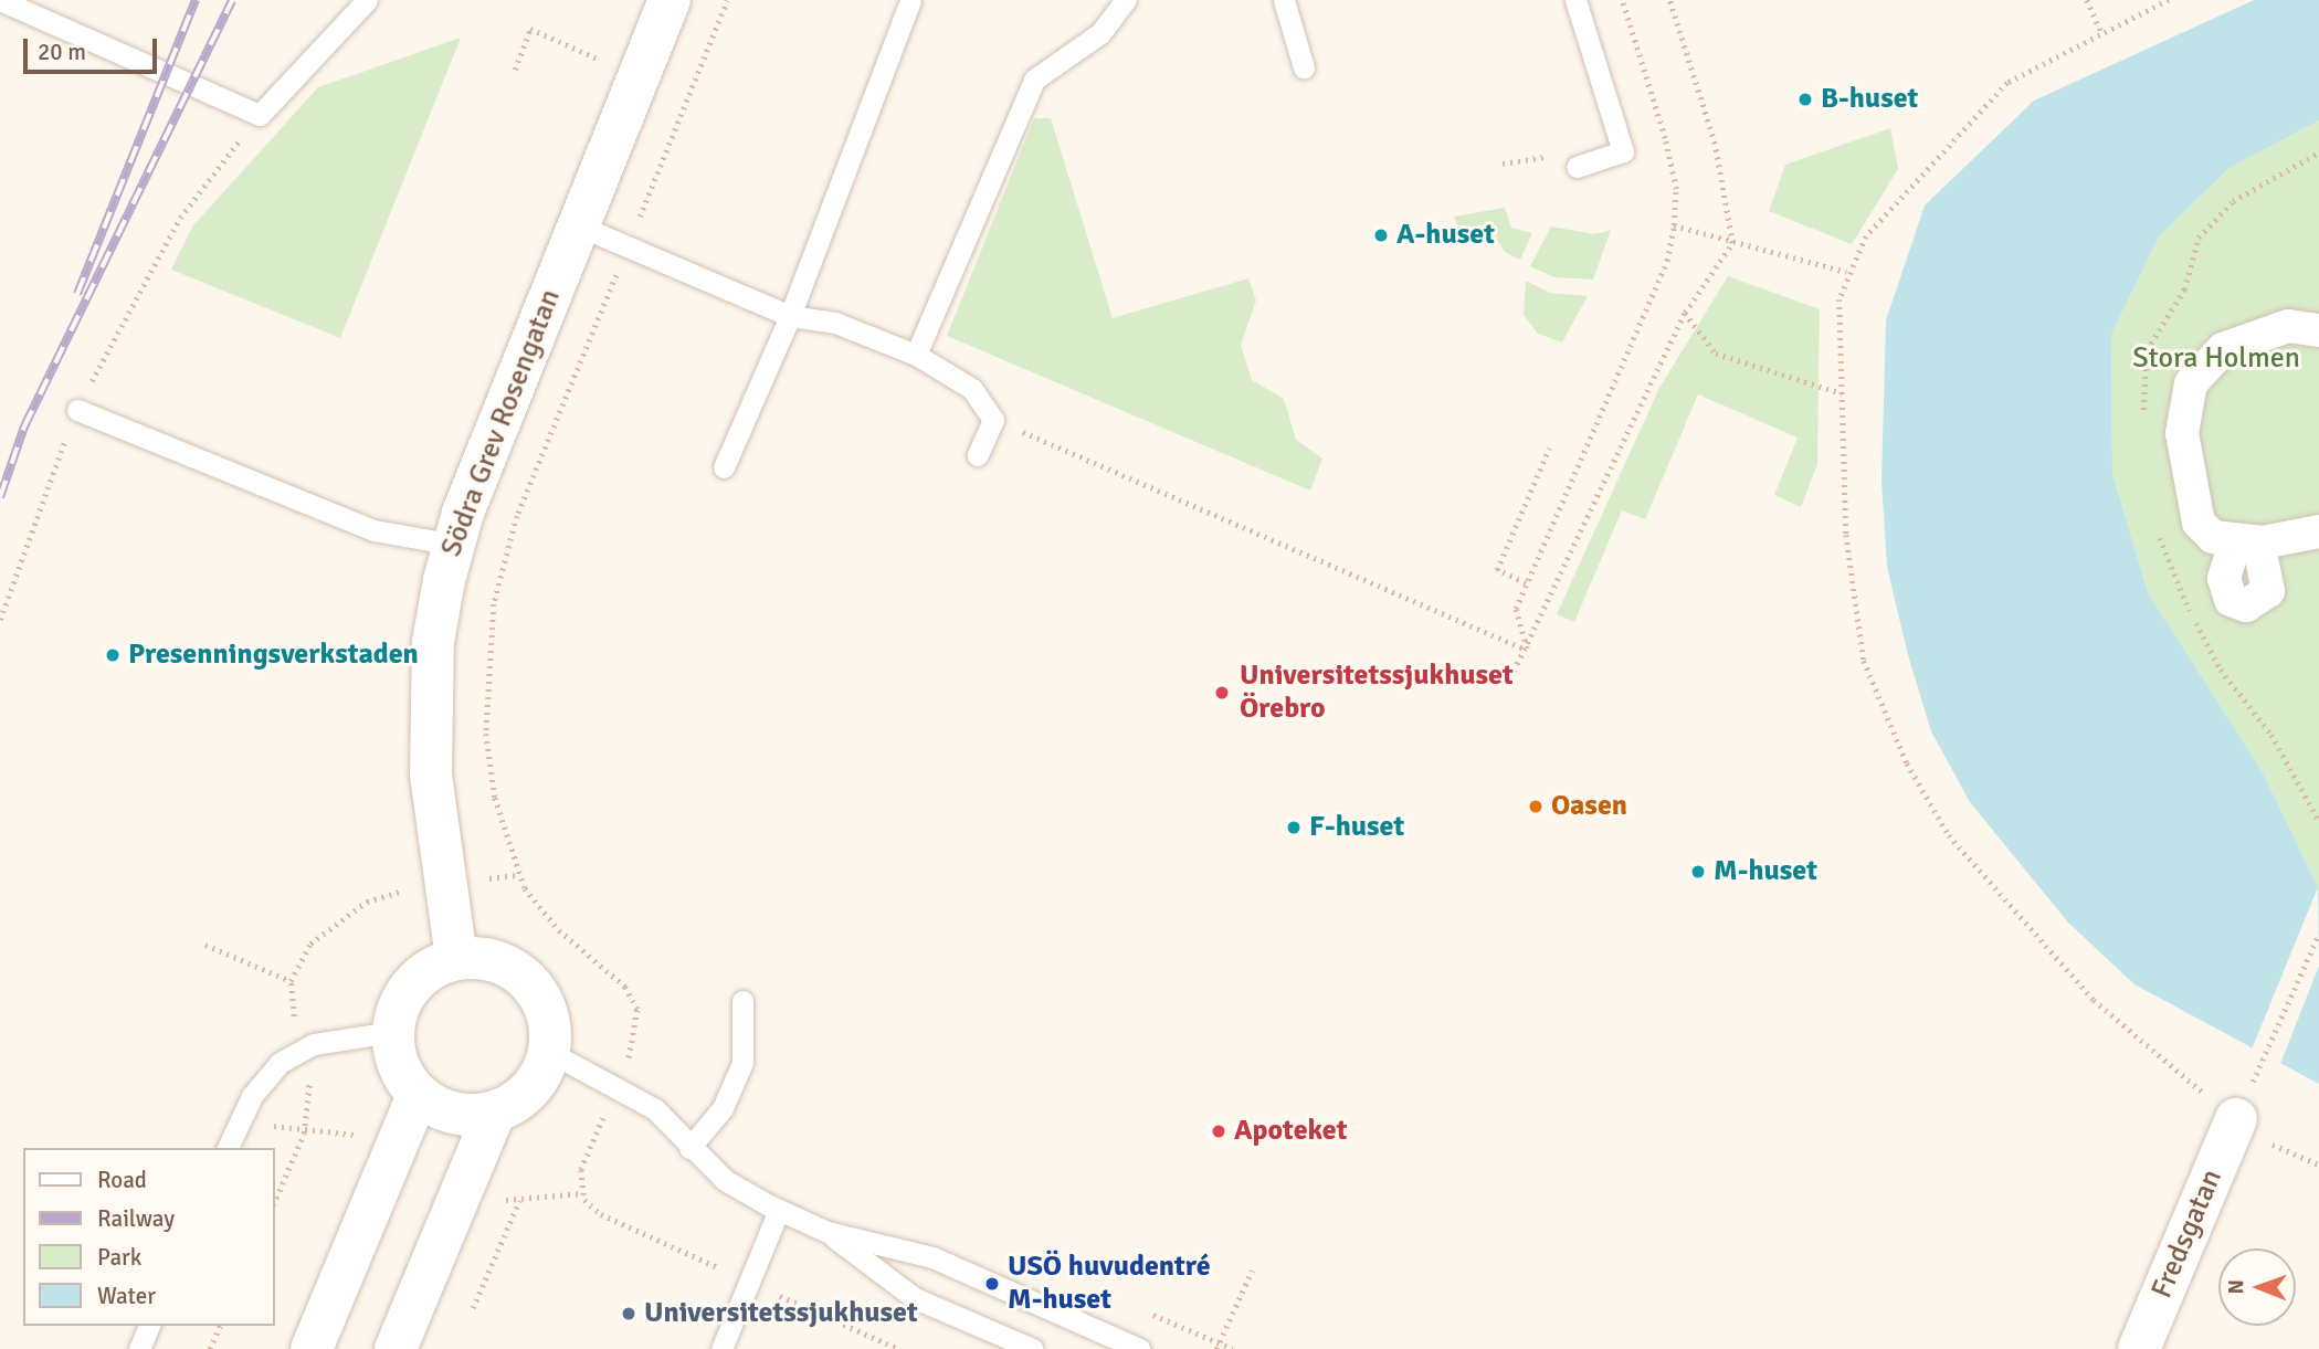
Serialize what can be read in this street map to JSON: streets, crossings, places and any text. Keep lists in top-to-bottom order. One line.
{"streets":{"street":["Södra Grev Rosengatan","Fredsgatan"]},"parks":["Stora Holmen"],"places":["B-huset","A-huset","Presenningsverkstaden","Universitetssjukhuset Örebro","Oasen","F-huset","M-huset","Apoteket","USÖ huvudentré M-huset","Universitetssjukhuset"],"legend":["Road","Railway","Park","Water"],"scale_bar":"20 m","north":"left"}
